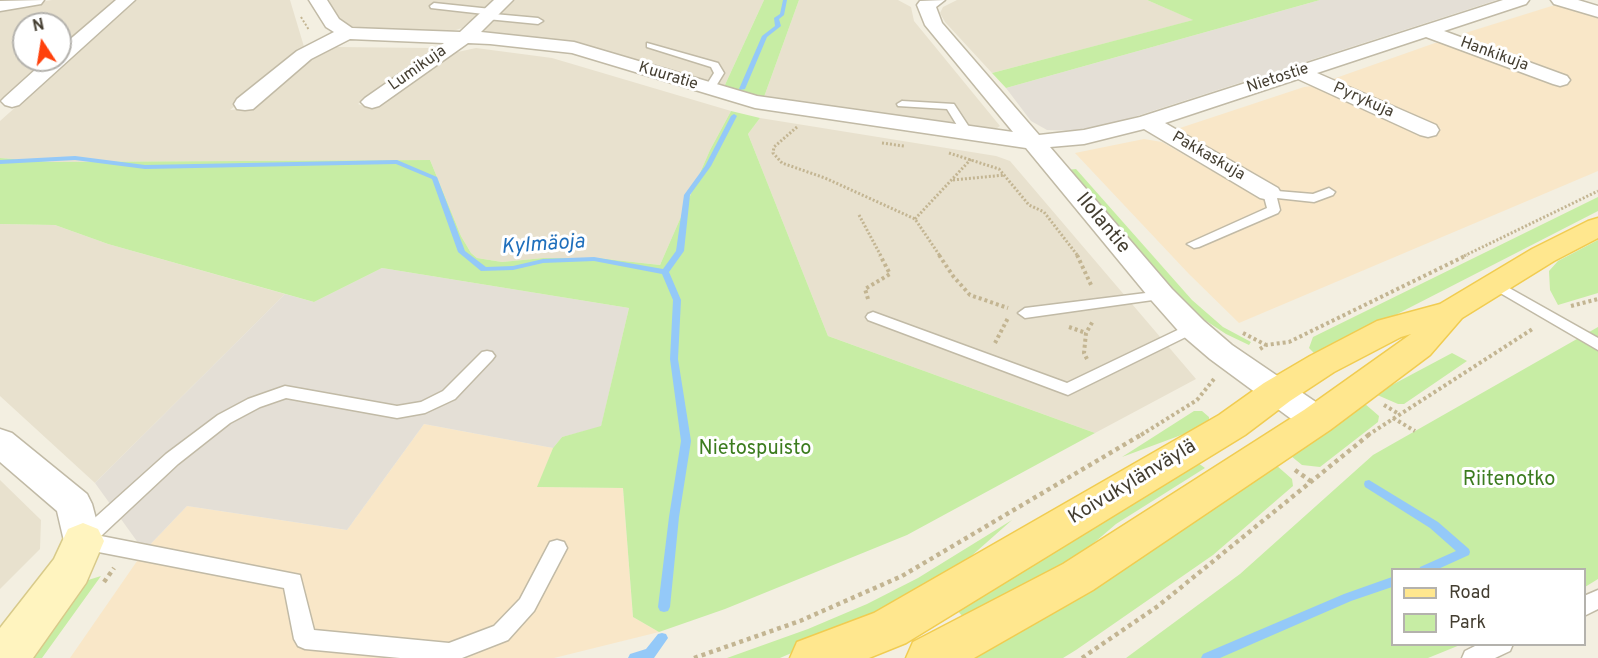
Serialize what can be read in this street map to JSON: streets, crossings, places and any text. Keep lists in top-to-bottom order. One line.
{"streets":{"main road":["Koivukylänväylä"],"street":["Hankikuja","Lumikuja","Kuuratie","Nietostie","Pyrykuja","Pakkaskuja","Ilolantie"]},"crossings":[["Hankikuja","Nietostie"],["Lumikuja","Kuuratie"],["Kuuratie","Nietostie"],["Kuuratie","Ilolantie"],["Nietostie","Pyrykuja"],["Nietostie","Pakkaskuja"],["Nietostie","Ilolantie"],["Ilolantie","Koivukylänväylä"]],"water":["Kylmäoja"],"parks":["Nietospuisto","Riitenotko"],"legend":["Road","Park"],"north":"top"}
